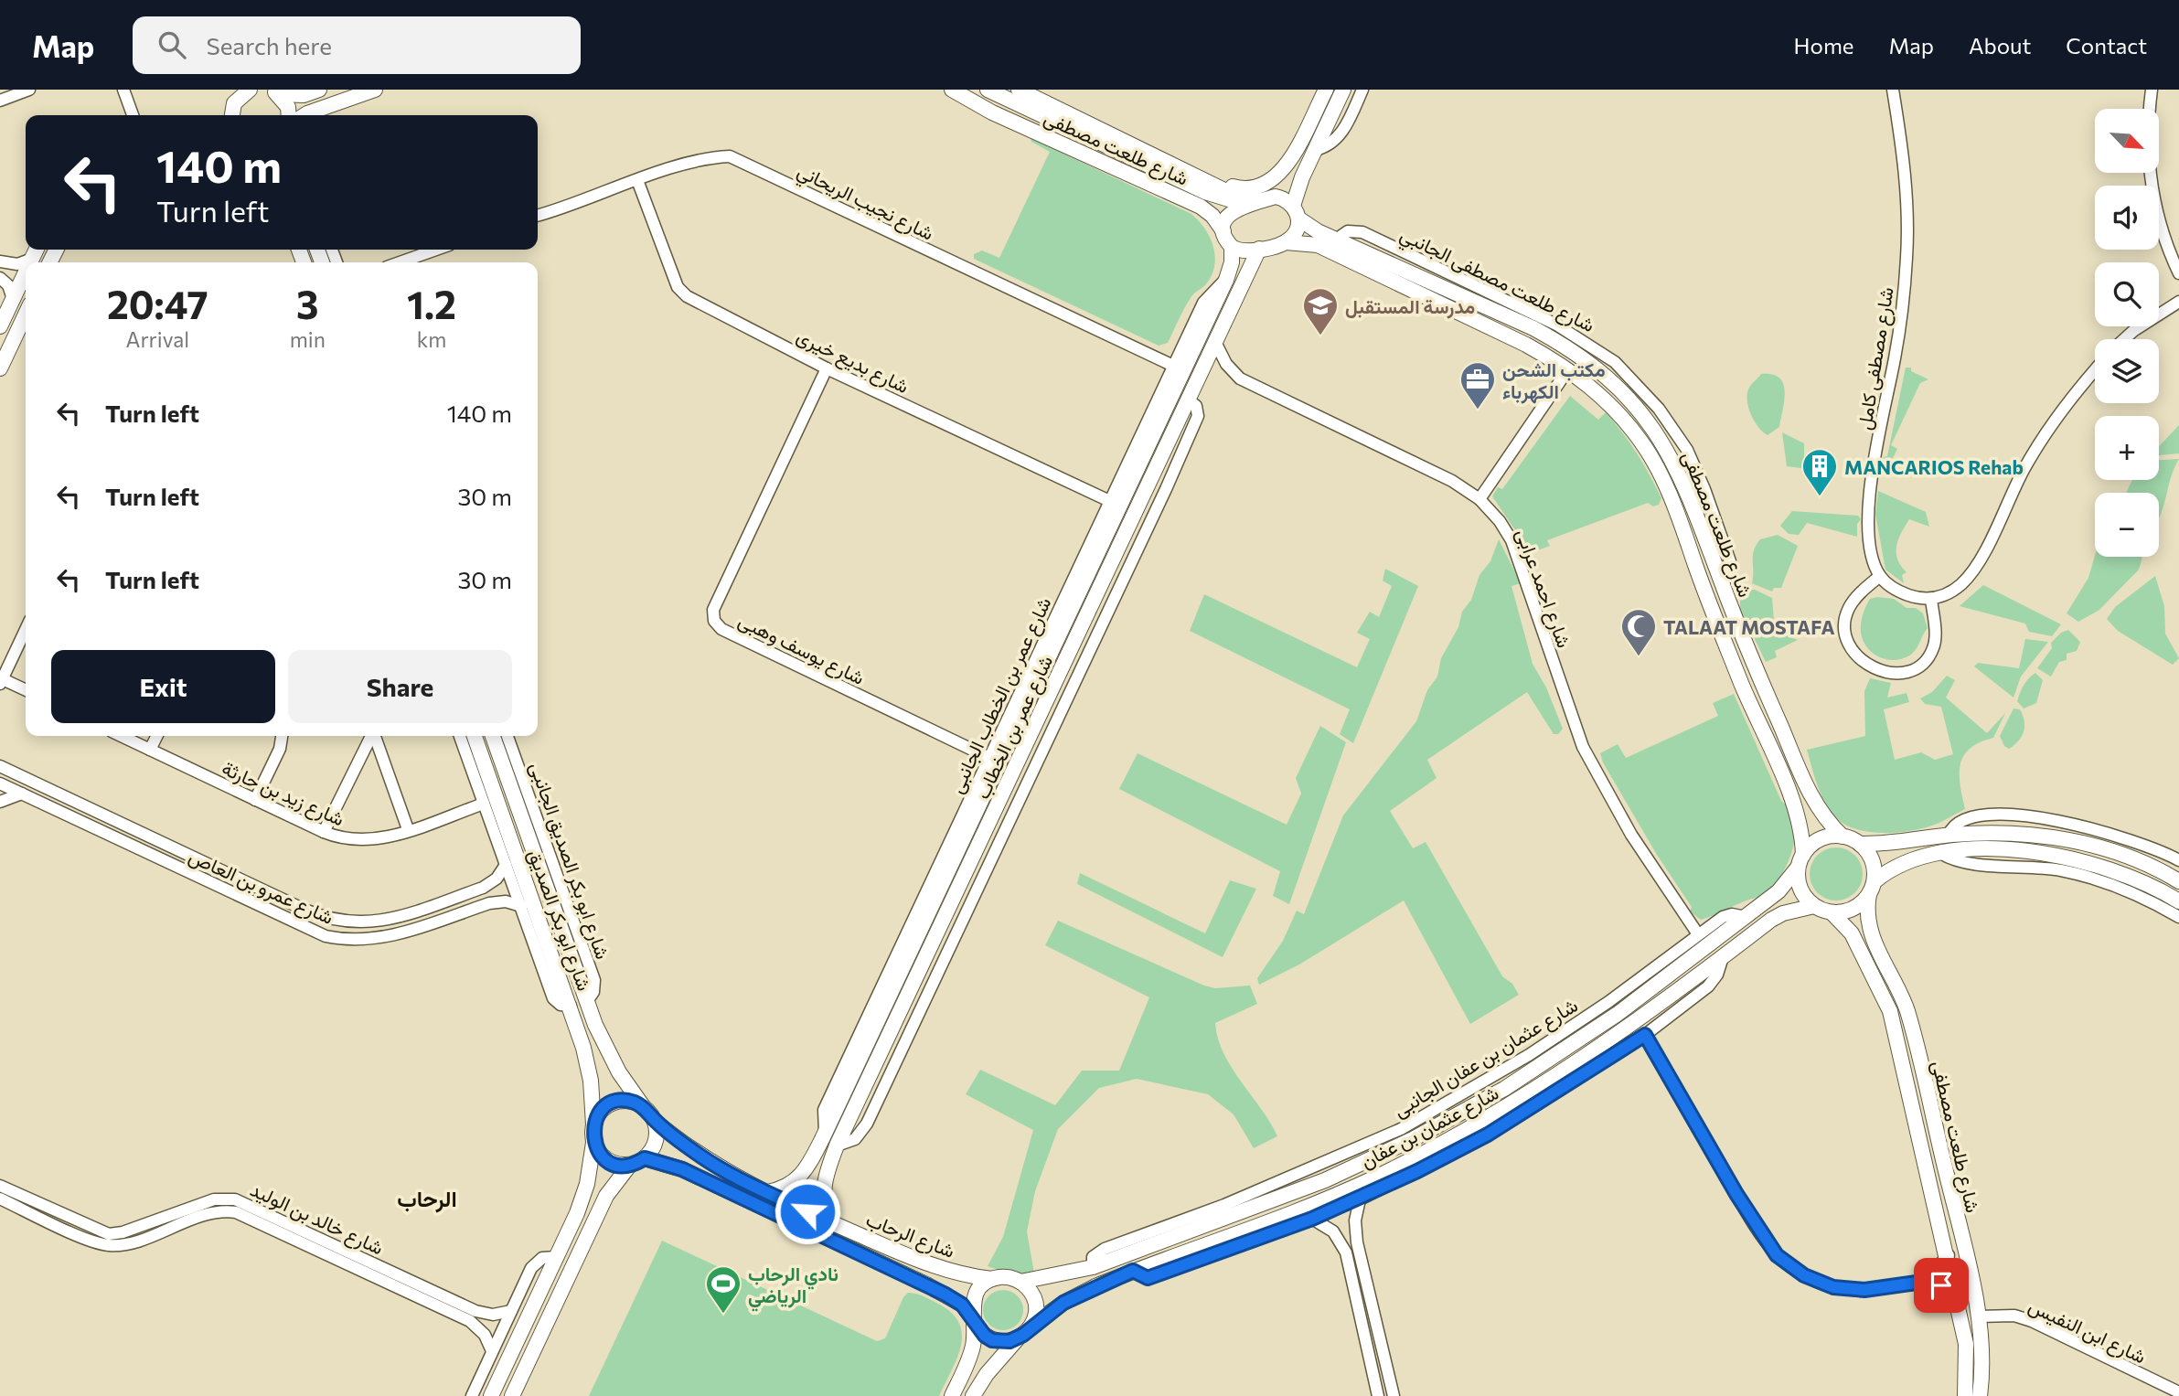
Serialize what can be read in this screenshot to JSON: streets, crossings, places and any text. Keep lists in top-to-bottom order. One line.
{"streets":{"street":["شارع طلعت مصطفى","شارع نجيب الريحاني","شارع طلعت مصطفى الجانبي","شارع مصطفى كامل","شارع بديع خيرى","شارع احمد عرابى","شارع يوسف وهبى","شارع عمر بن الخطاب الجانبى","شارع عمر بن الخطاب","شارع زيد بن حارثة","شارع ابو بكر الصديق الجانبى","شارع عمرو بن العاص","شارع ابو بكر الصديق","شارع عثمان بن عفان الجانبى","شارع عثمان بن عفان","شارع خالد بن الوليد","شارع الرحاب","شارع ابن النفيس"]},"crossings":[["شارع طلعت مصطفى","شارع طلعت مصطفى الجانبي"],["شارع طلعت مصطفى","شارع عمر بن الخطاب"],["شارع طلعت مصطفى","شارع عثمان بن عفان"],["شارع طلعت مصطفى","شارع ابن النفيس"],["شارع نجيب الريحاني","شارع بديع خيرى"],["شارع نجيب الريحاني","شارع عمر بن الخطاب الجانبى"],["شارع بديع خيرى","شارع يوسف وهبى"],["شارع بديع خيرى","شارع عمر بن الخطاب الجانبى"],["شارع بديع خيرى","شارع عمر بن الخطاب"],["شارع احمد عرابى","شارع عمر بن الخطاب"],["شارع احمد عرابى","شارع عثمان بن عفان الجانبى"],["شارع يوسف وهبى","شارع عمر بن الخطاب الجانبى"],["شارع عمر بن الخطاب الجانبى","شارع عمر بن الخطاب"],["شارع عمر بن الخطاب","شارع الرحاب"],["شارع ابو بكر الصديق الجانبى","شارع ابو بكر الصديق"],["شارع ابو بكر الصديق","شارع الرحاب"],["شارع عثمان بن عفان الجانبى","شارع عثمان بن عفان"],["شارع عثمان بن عفان","شارع الرحاب"]],"districts":["الرحاب"],"places":{"school or university":["مدرسة المستقبل"],"office":["مكتب الشحن الكهرباء"],"building":["MANCARIOS Rehab"],"mosque":["TALAAT MOSTAFA"],"sports":["نادي الرحاب الرياضي"]},"north":"bottom right","page":{"header":"Map","search":"Search here","nav":["Home","Map","About","Contact"],"map_buttons":["+","−"],"turn":["140 m","Turn left"],"eta":["20:47","Arrival","3","min","1.2","km"],"list":[{"name":"Turn left","value":"140 m"},{"name":"Turn left","value":"30 m"},{"name":"Turn left","value":"30 m"}],"buttons":["Exit","Share"]}}
